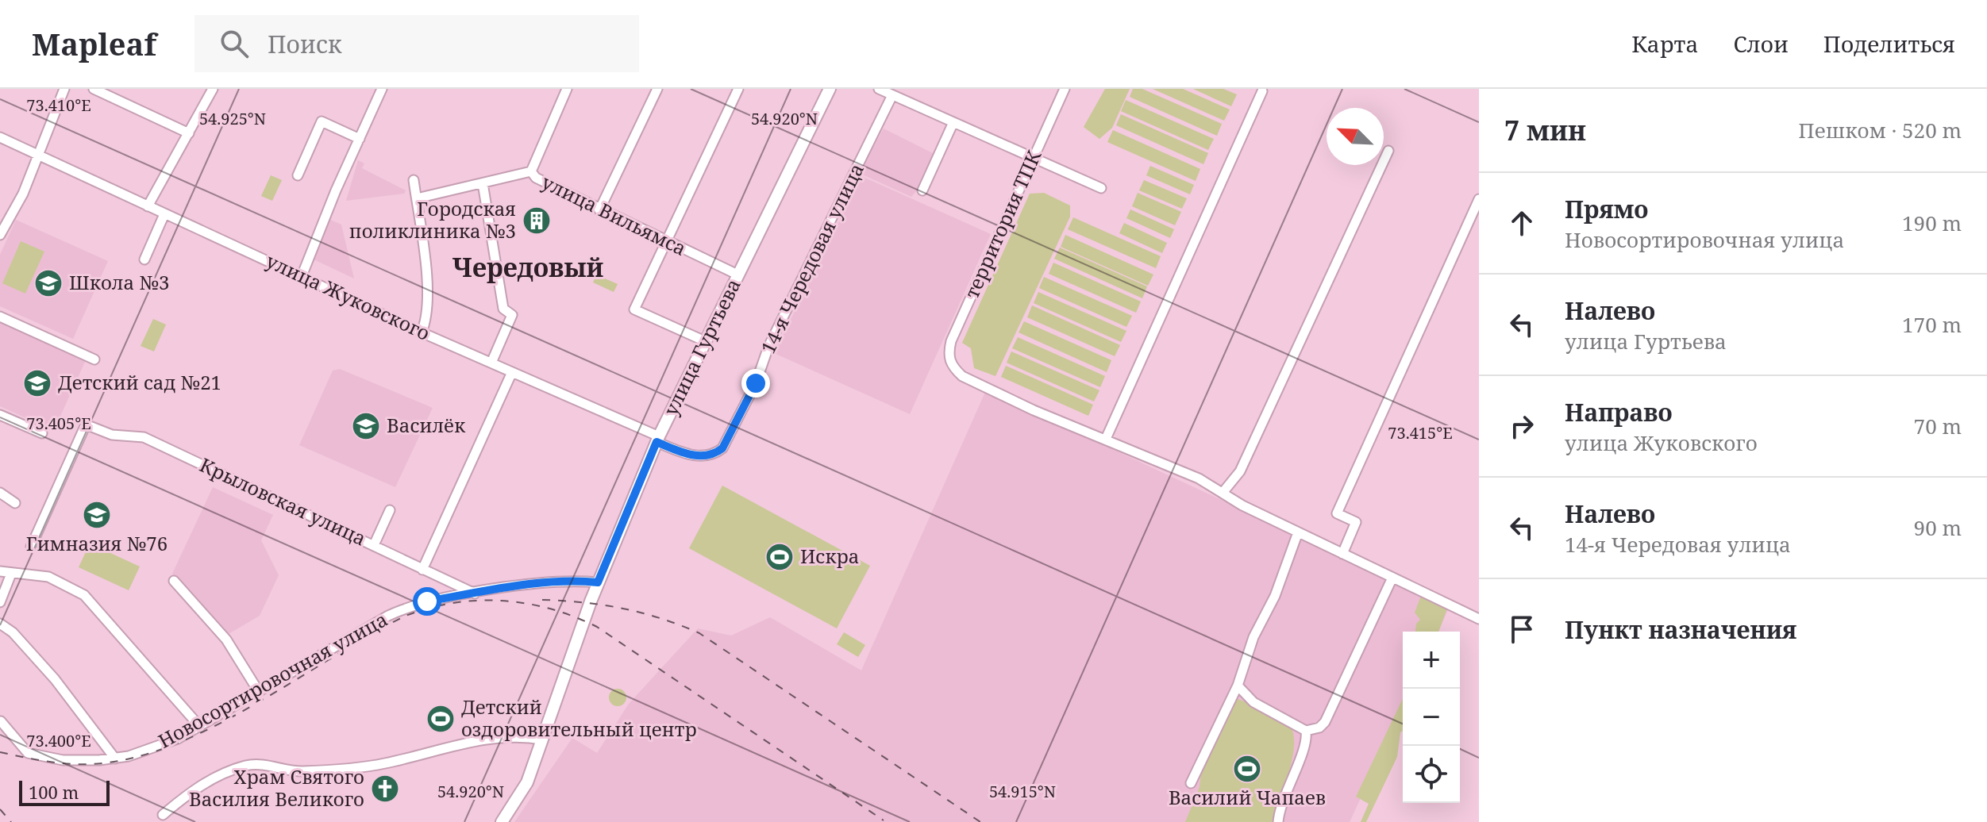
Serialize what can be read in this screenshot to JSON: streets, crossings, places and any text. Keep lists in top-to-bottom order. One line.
{"streets":{"main road":["улица Гуртьева"],"street":["улица Вильямса","территория ТПК","14-я Чередовая улица","улица Жуковского","Крыловская улица","Новосортировочная улица"]},"crossings":[["улица Вильямса","улица Гуртьева"],["14-я Чередовая улица","улица Жуковского"],["улица Жуковского","улица Гуртьева"],["улица Гуртьева","Новосортировочная улица"],["Крыловская улица","Новосортировочная улица"]],"districts":["Чередовый"],"places":{"building":["Городская поликлиника №3"],"school or university":["Школа №3","Детский сад №21","Василёк","Гимназия №76"],"sports":["Искра","Детский оздоровительный центр","Василий Чапаев"],"church":["Храм Святого Василия Великого"]},"scale_bar":"100 m","north":"top left","page":{"header":"Mapleaf","search":"Поиск","nav":["Карта","Слои","Поделиться"],"heading":["7 мин","Пешком · 520 m"],"list":[["Прямо","Новосортировочная улица","190 m"],["Налево","улица Гуртьева","170 m"],["Направо","улица Жуковского","70 m"],["Налево","14-я Чередовая улица","90 m"],"Пункт назначения"],"map_buttons":["+","−"],"scale":"100 m"},"coordinates":["73.410°E","54.925°N","54.920°N","73.405°E","73.415°E","73.400°E","54.915°N"]}
